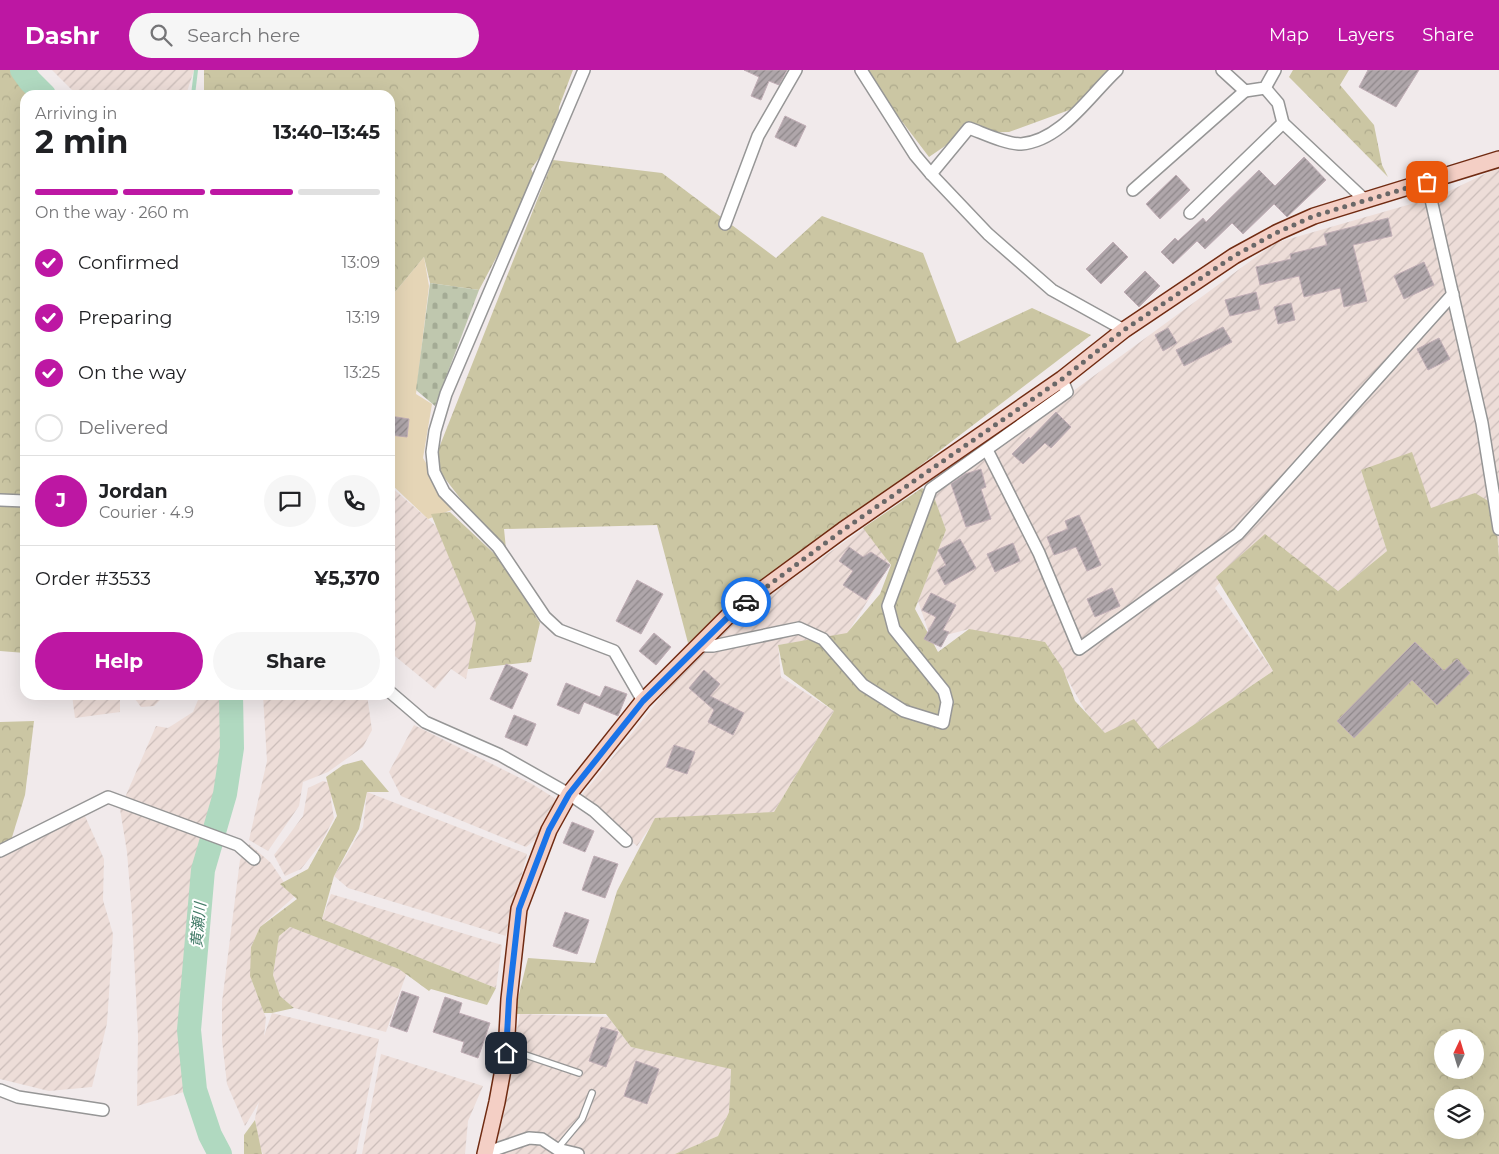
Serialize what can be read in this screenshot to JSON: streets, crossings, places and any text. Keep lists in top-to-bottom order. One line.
{"water":["黄瀬川"],"north":"top","page":{"header":"Dashr","search":"Search here","nav":["Map","Layers","Share"],"heading":["2 min","Arriving in","13:40–13:45"],"panel":["Jordan","Courier · 4.9","Order #3533","¥5,370"],"bar":"On the way · 260 m","list":[["Confirmed","13:09"],["Preparing","13:19"],["On the way","13:25"],"Delivered"],"round":"J","buttons":["Help","Share"]}}
